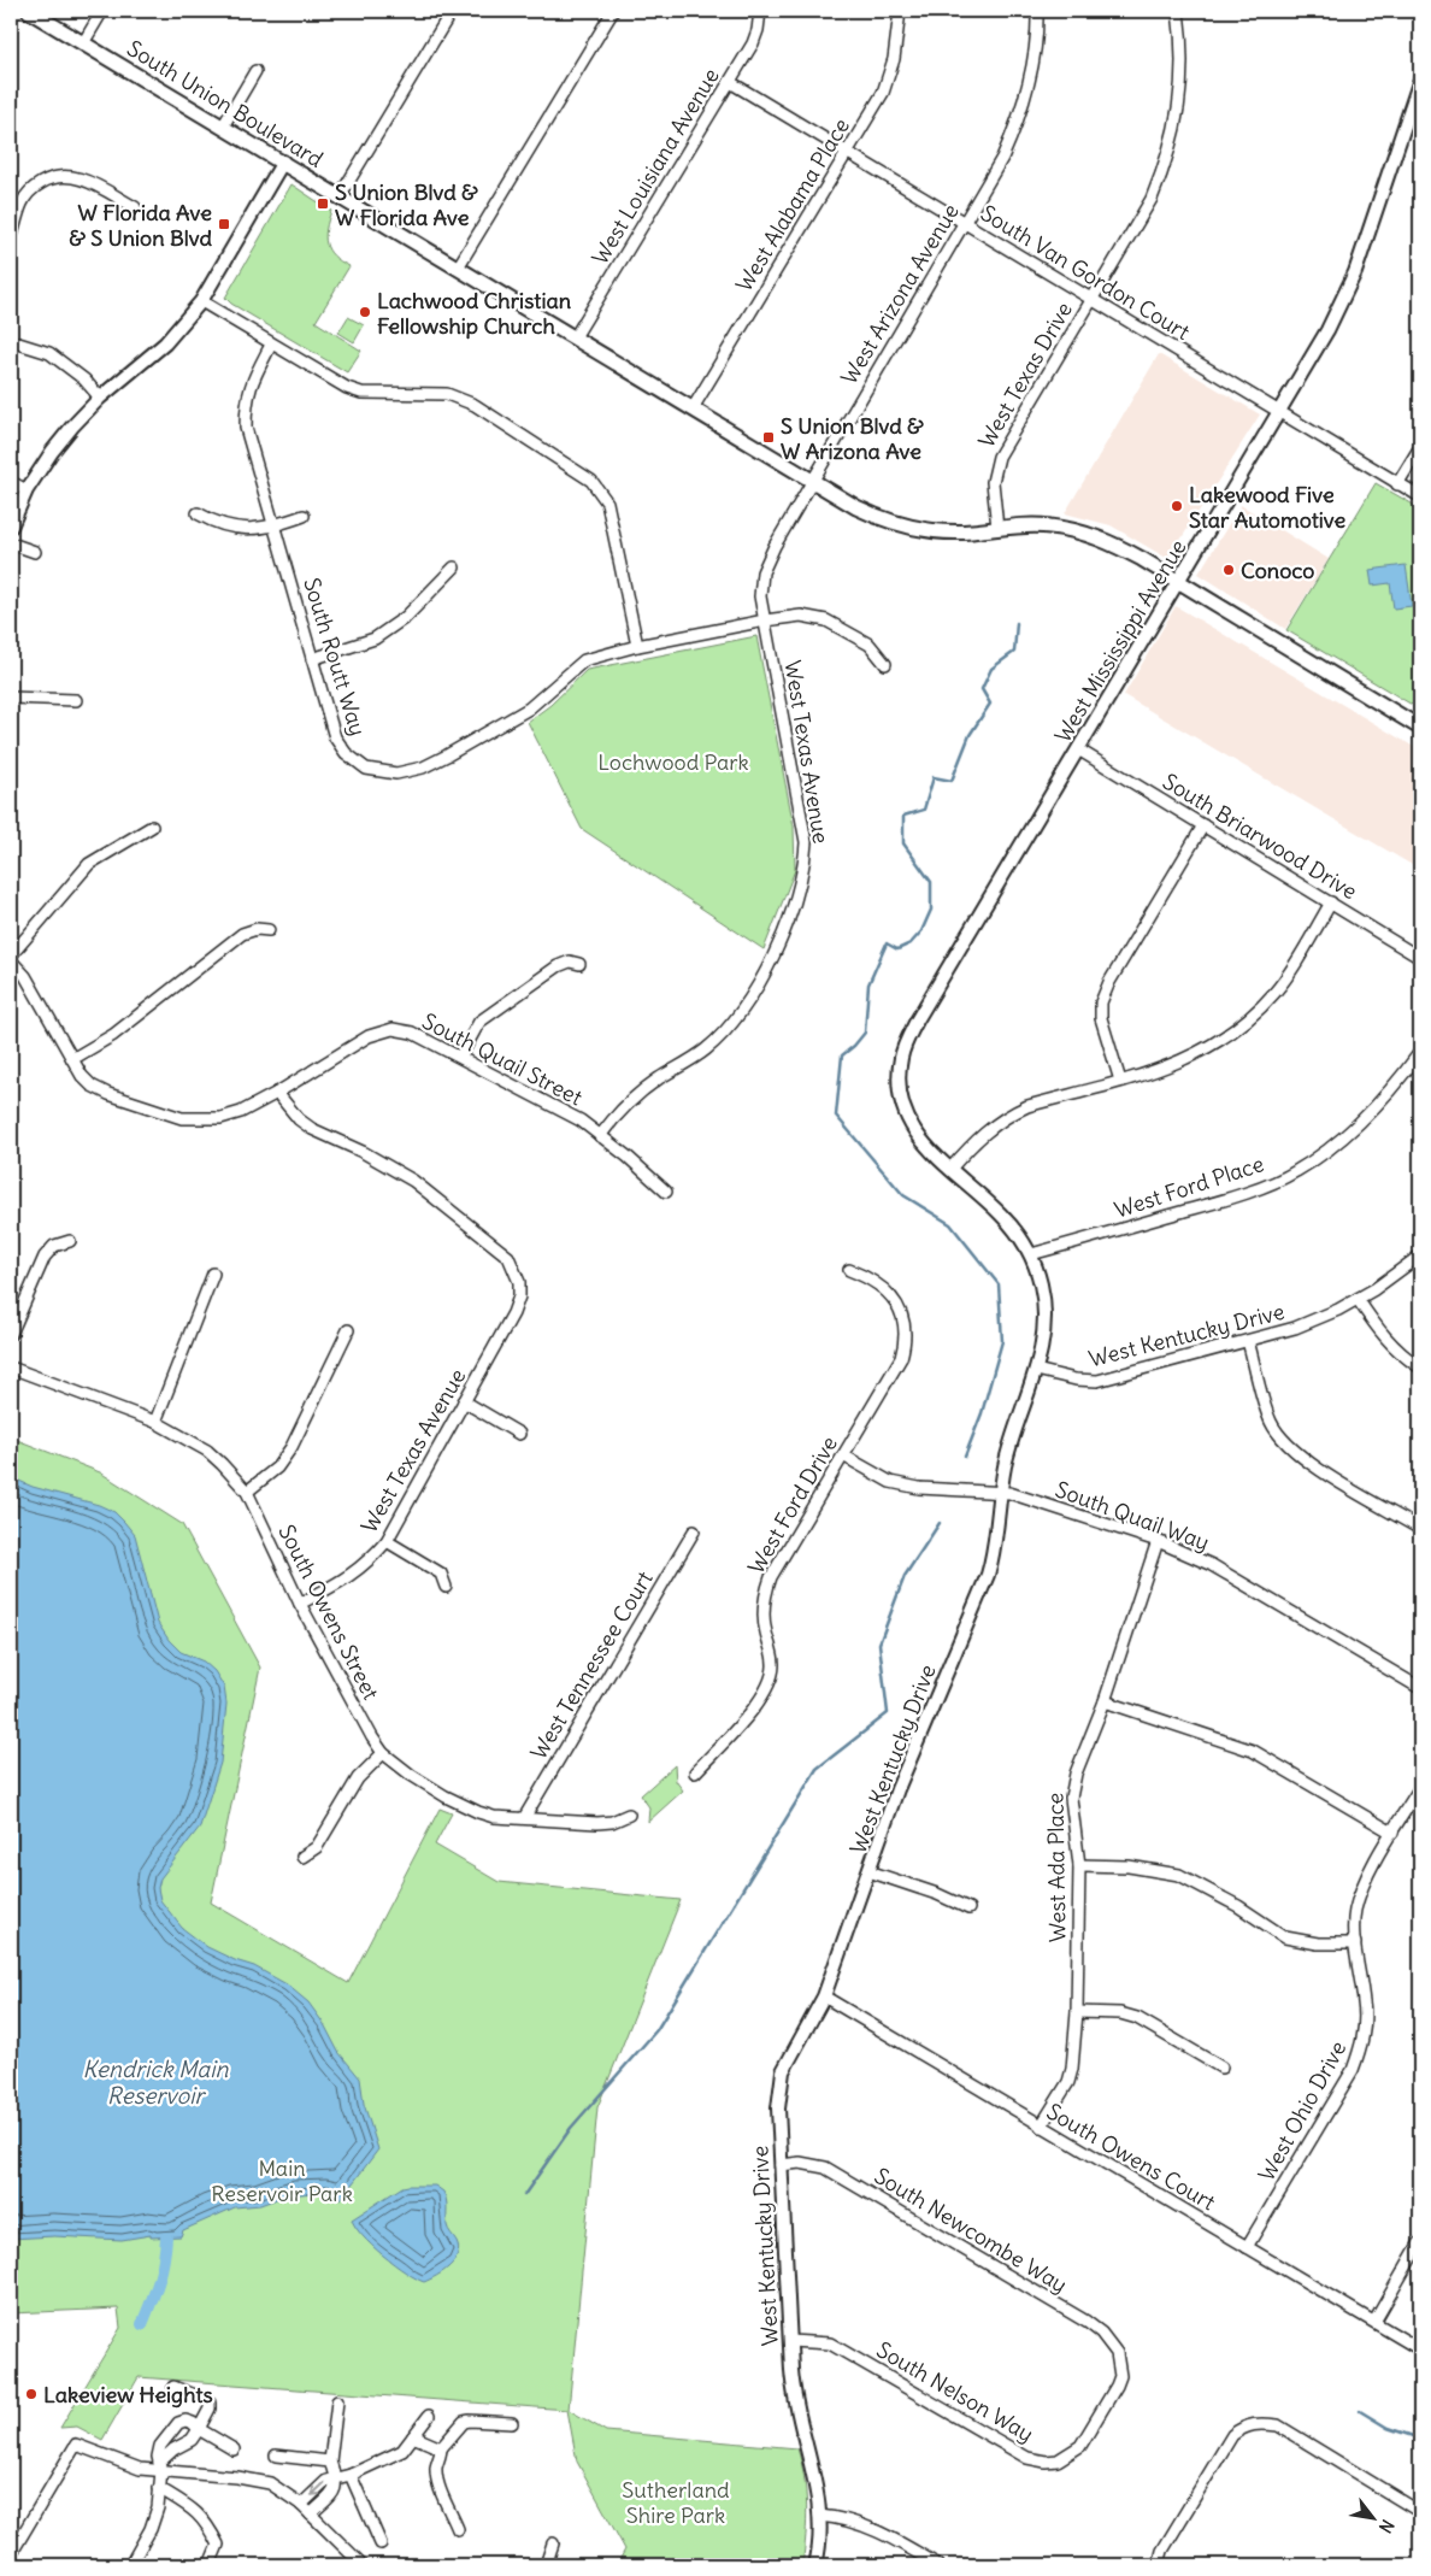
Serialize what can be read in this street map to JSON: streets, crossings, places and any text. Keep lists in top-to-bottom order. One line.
{"streets":{"main road":["South Union Boulevard"],"street":["West Louisiana Avenue","West Alabama Place","South Van Gordon Court","West Arizona Avenue","West Texas Drive","West Mississippi Avenue","South Routt Way","West Texas Avenue","South Briarwood Drive","South Quail Street","West Ford Place","West Kentucky Drive","West Ford Drive","South Quail Way","South Owens Street","West Tennessee Court","West Ada Place","West Ohio Drive","South Owens Court","South Newcombe Way","South Nelson Way"]},"crossings":[["South Union Boulevard","West Louisiana Avenue"],["South Union Boulevard","West Alabama Place"],["South Union Boulevard","West Arizona Avenue"],["South Union Boulevard","West Texas Drive"],["South Union Boulevard","West Mississippi Avenue"],["West Louisiana Avenue","South Van Gordon Court"],["West Alabama Place","South Van Gordon Court"],["South Van Gordon Court","West Arizona Avenue"],["South Van Gordon Court","West Texas Drive"],["South Van Gordon Court","West Mississippi Avenue"],["West Arizona Avenue","South Routt Way"],["West Arizona Avenue","West Texas Avenue"],["West Mississippi Avenue","South Briarwood Drive"],["West Mississippi Avenue","West Ford Place"],["West Mississippi Avenue","West Kentucky Drive"],["South Routt Way","West Texas Avenue"],["West Texas Avenue","South Quail Street"],["West Texas Avenue","South Owens Street"],["West Kentucky Drive","South Quail Way"],["West Kentucky Drive","South Owens Court"],["West Kentucky Drive","South Newcombe Way"],["West Kentucky Drive","South Nelson Way"],["West Ford Drive","South Quail Way"],["South Quail Way","West Ada Place"],["South Owens Street","West Tennessee Court"],["West Ada Place","South Owens Court"],["West Ohio Drive","South Owens Court"],["South Newcombe Way","South Nelson Way"]],"water":["Kendrick Main Reservoir"],"parks":["Lochwood Park","Main Reservoir Park","Sutherland Shire Park"],"places":{"transit":["S Union Blvd & W Florida Ave","W Florida Ave & S Union Blvd","S Union Blvd & W Arizona Ave"],"other":["Lachwood Christian Fellowship Church","Lakewood Five Star Automotive","Conoco","Lakeview Heights"]},"north":"bottom right"}
